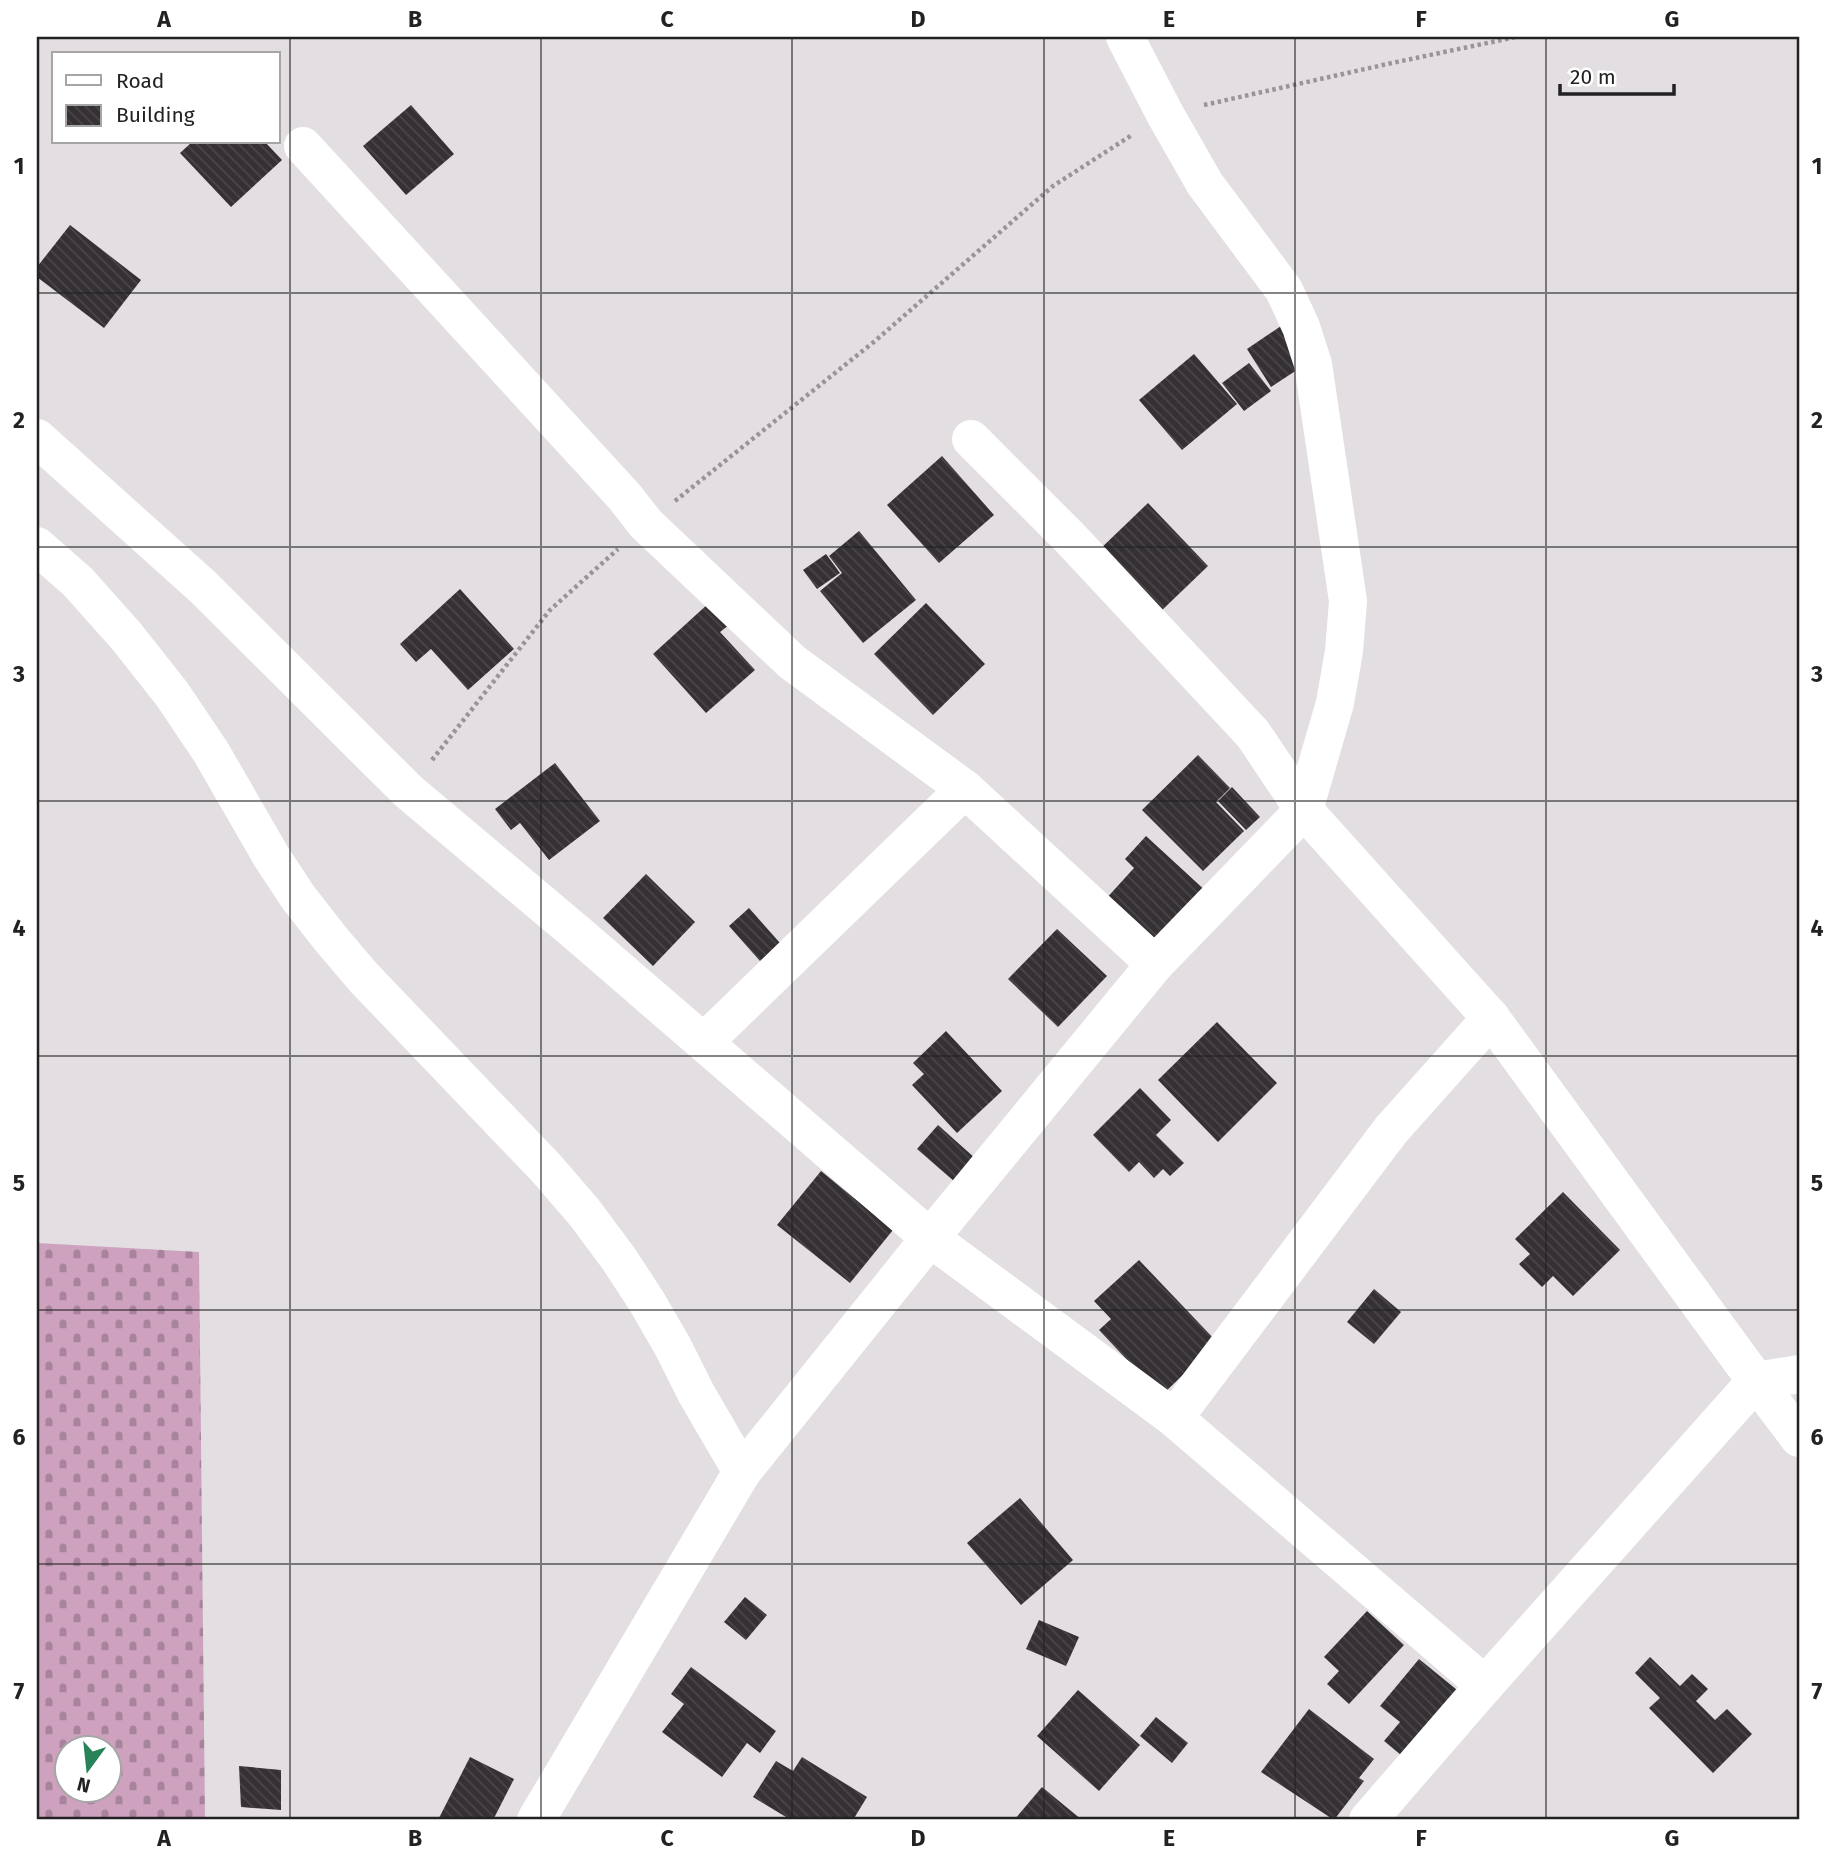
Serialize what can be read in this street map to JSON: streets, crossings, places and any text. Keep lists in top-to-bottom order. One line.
{"legend":["Road","Building"],"scale_bar":"20 m","north":"bottom","grid":{"columns":["A","B","C","D","E","F","G"],"rows":["1","2","3","4","5","6","7"]}}
